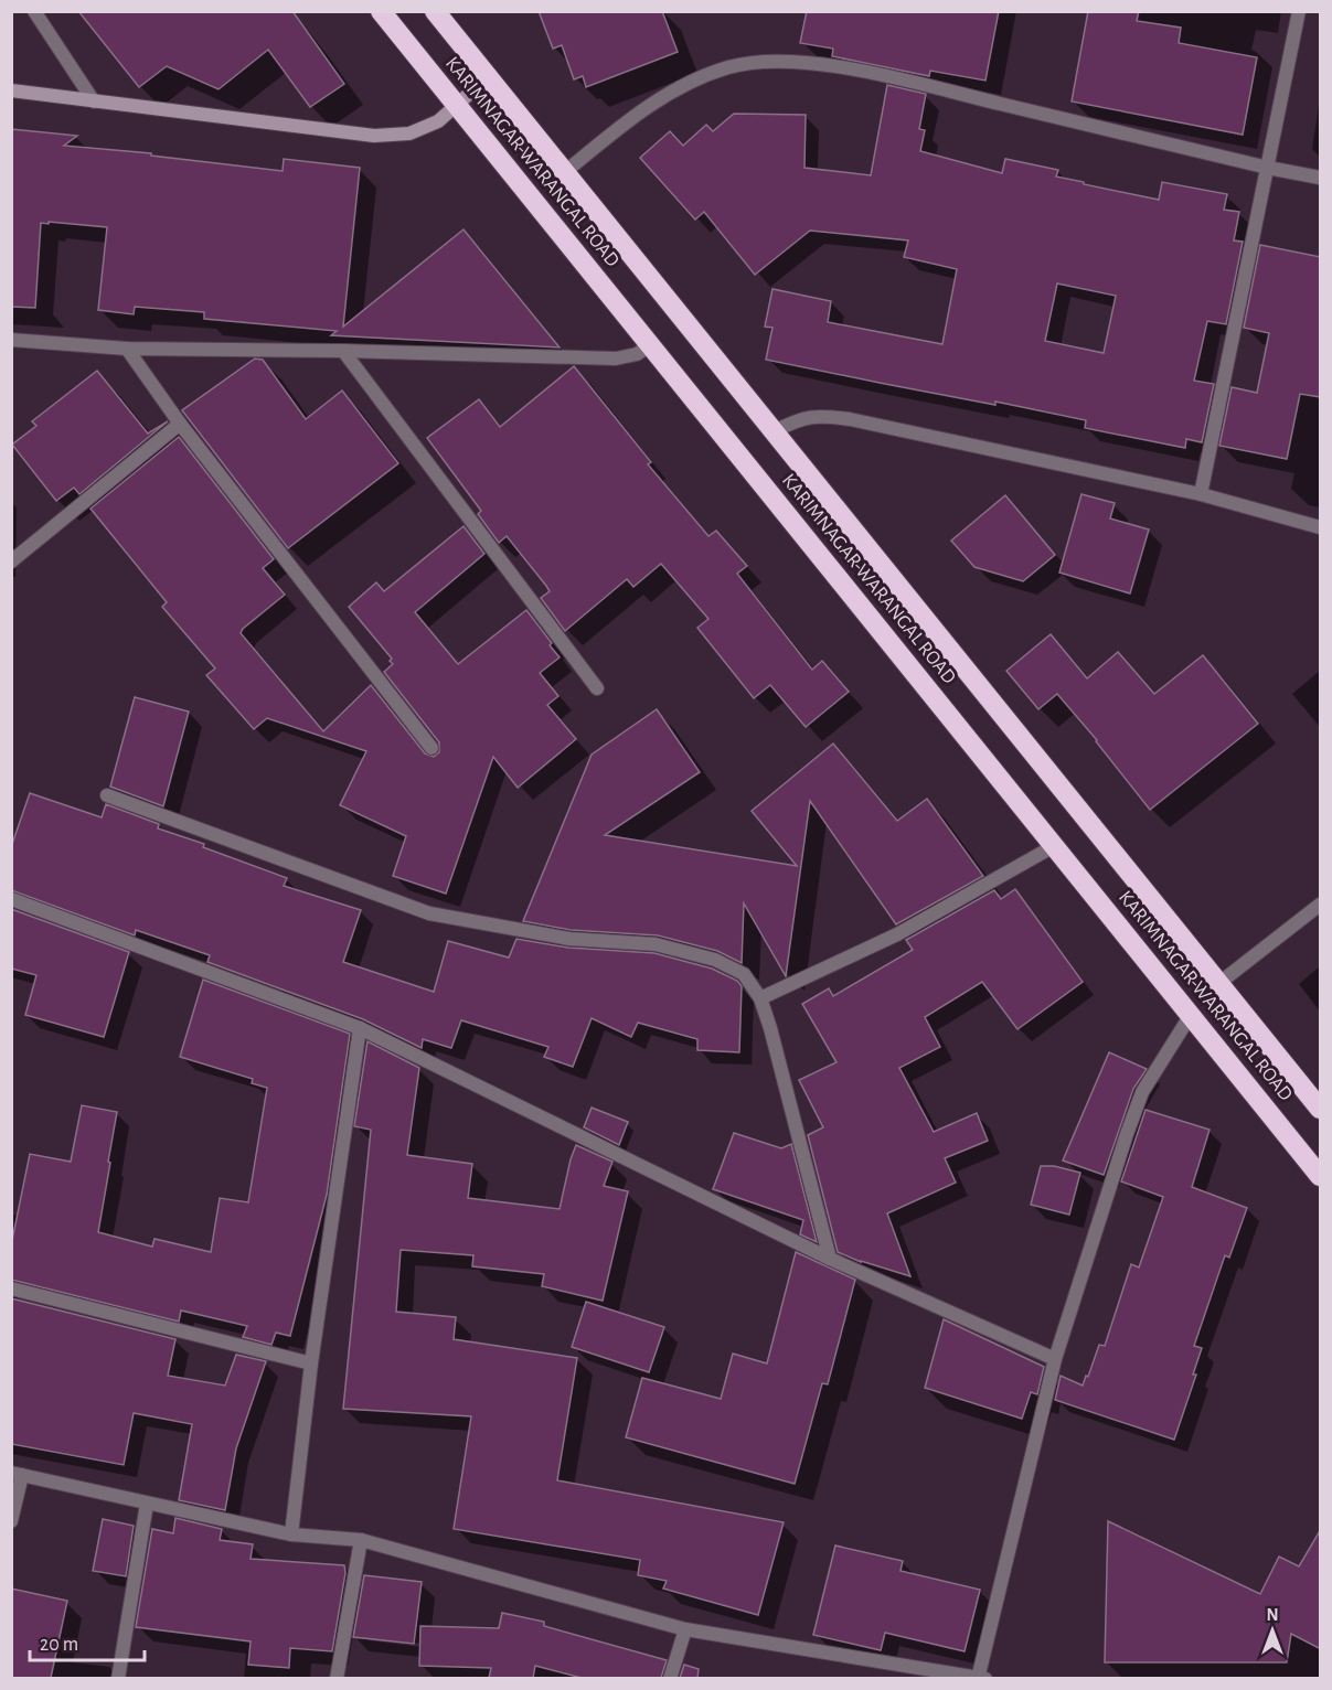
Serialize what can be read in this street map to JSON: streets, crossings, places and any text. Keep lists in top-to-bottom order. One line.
{"streets":{"highway":["KARIMNAGAR-WARANGAL ROAD"]},"scale_bar":"20 m","north":"top"}
